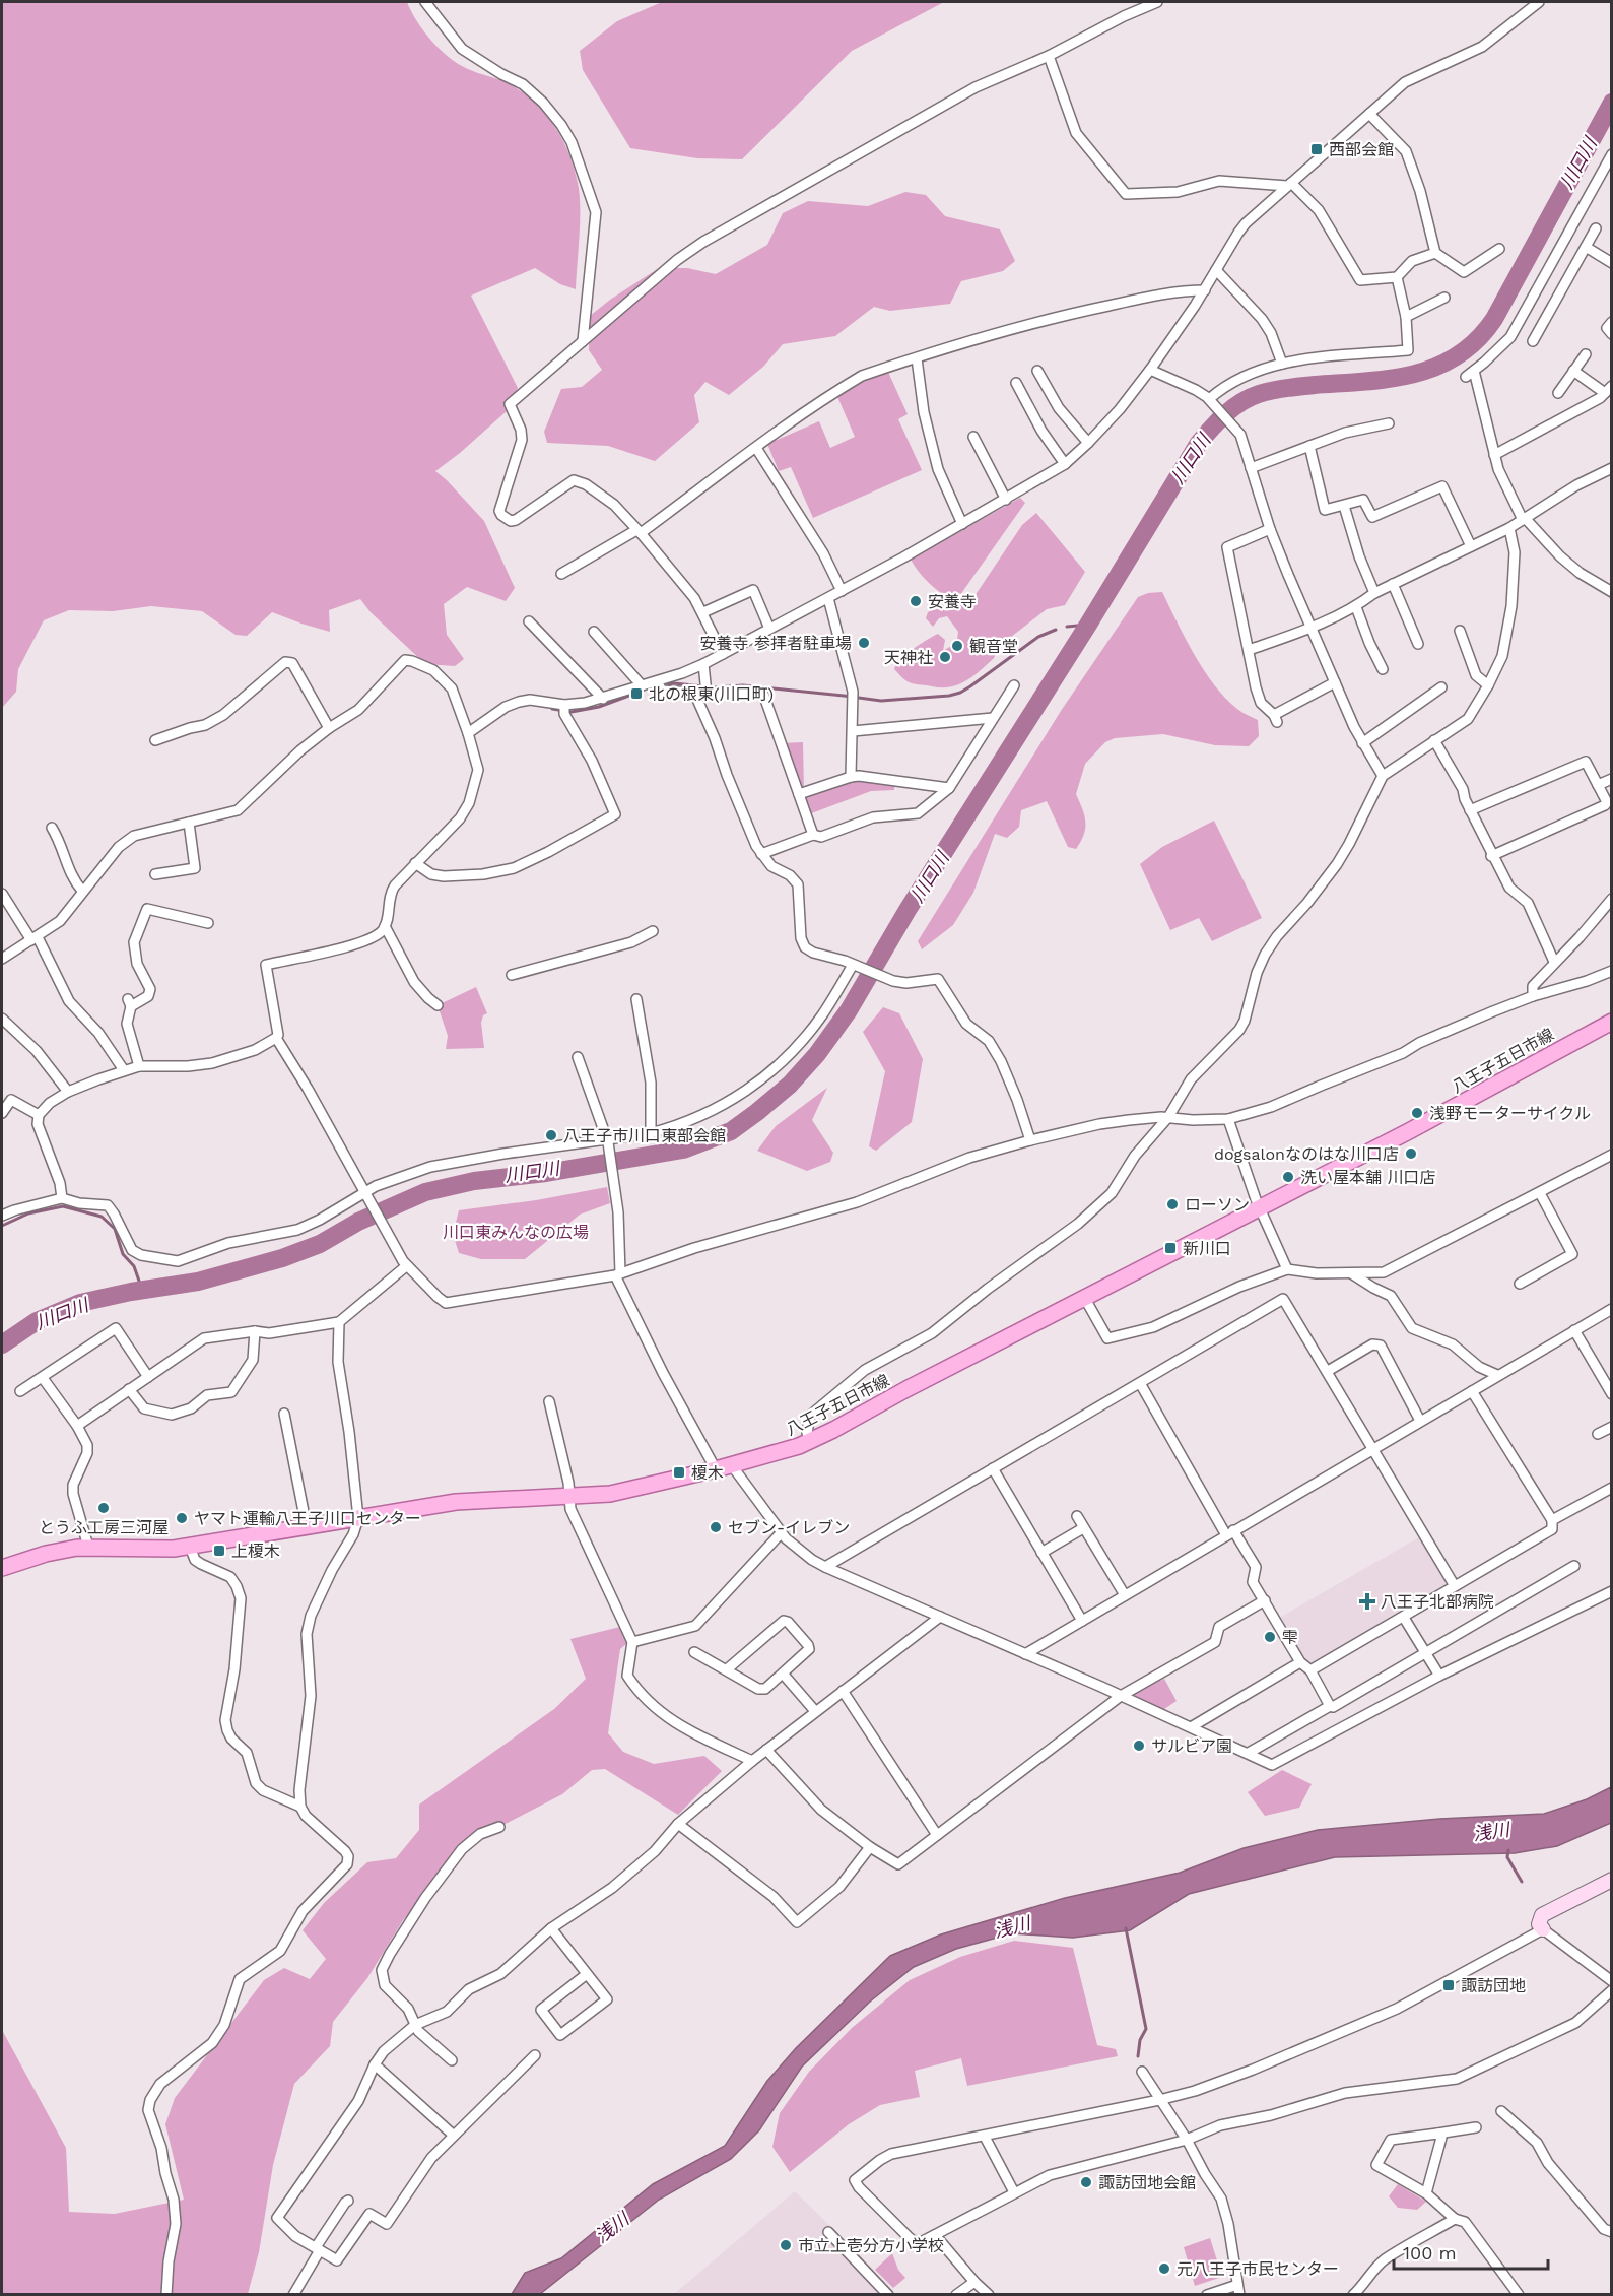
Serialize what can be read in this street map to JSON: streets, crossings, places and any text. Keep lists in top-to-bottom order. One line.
{"streets":{"main road":["八王子五日市線"]},"water":["川口川","浅川"],"parks":["川口東みんなの広場"],"places":{"transit":["西部会館","北の根東(川口町)","新川口","榎木","上榎木","諏訪団地"],"other":["安養寺","安養寺 参拝者駐車場","観音堂","天神社","浅野モーターサイクル","八王子市川口東部会館","dogsalonなのはな川口店","洗い屋本舗 川口店","ローソン","とうふ工房三河屋","ヤマト運輸八王子川口センター","セブン-イレブン","雫","サルビア園","諏訪団地会館","市立上壱分方小学校","元八王子市民センター"],"health":["八王子北部病院"]},"scale_bar":"100 m"}
